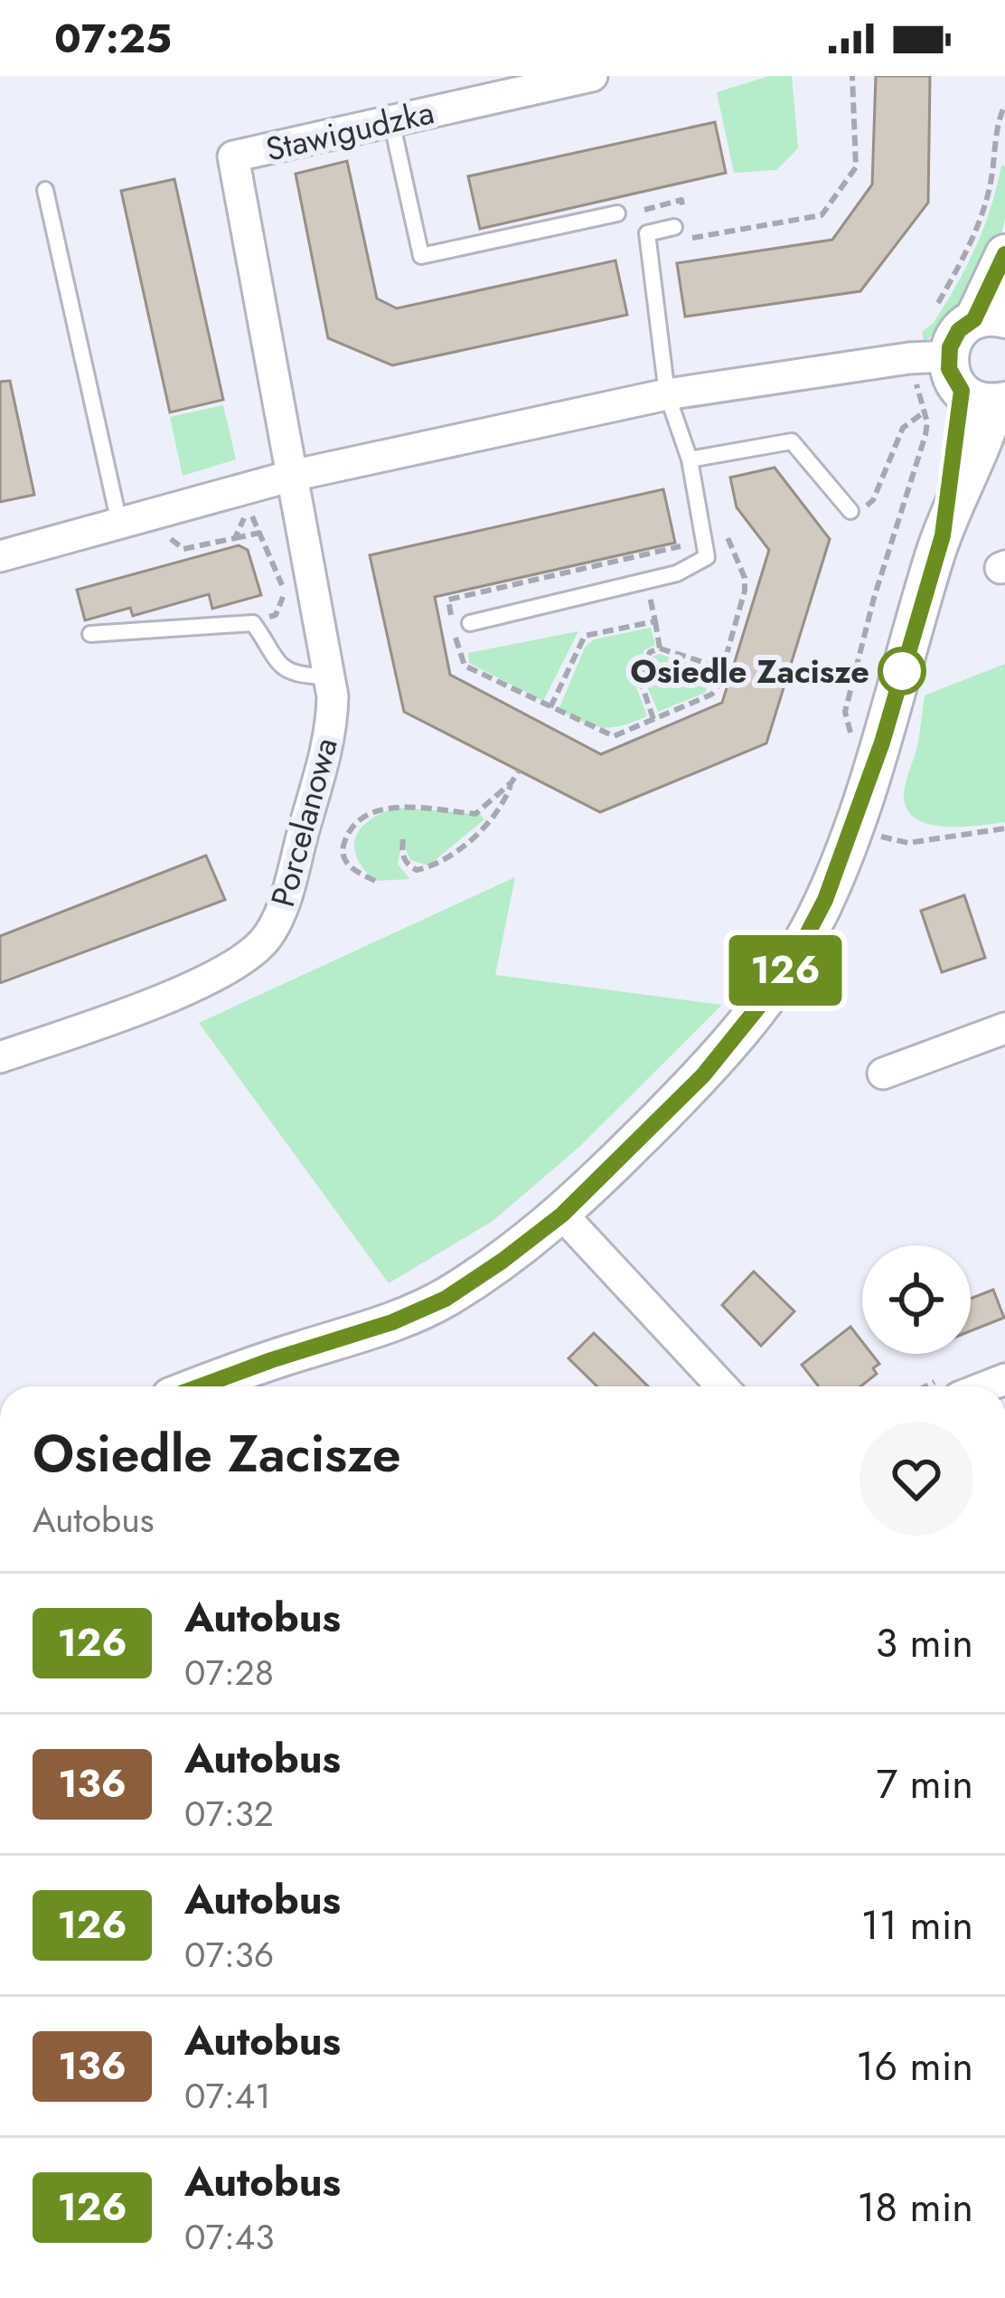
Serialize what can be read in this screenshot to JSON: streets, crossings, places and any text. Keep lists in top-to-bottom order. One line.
{"streets":{"street":["Stawigudzka","Porcelanowa"]},"crossings":[["Stawigudzka","Porcelanowa"]],"places":["Osiedle Zacisze"],"lines":["bus line 126"],"page":{"status":"07:25","on_map":"126","heading":["Osiedle Zacisze","Autobus"],"list":[{"mark":"126","name":"Autobus","note":"07:28","value":"3 min"},{"mark":"136","name":"Autobus","note":"07:32","value":"7 min"},{"mark":"126","name":"Autobus","note":"07:36","value":"11 min"},{"mark":"136","name":"Autobus","note":"07:41","value":"16 min"},{"mark":"126","name":"Autobus","note":"07:43","value":"18 min"}]}}
